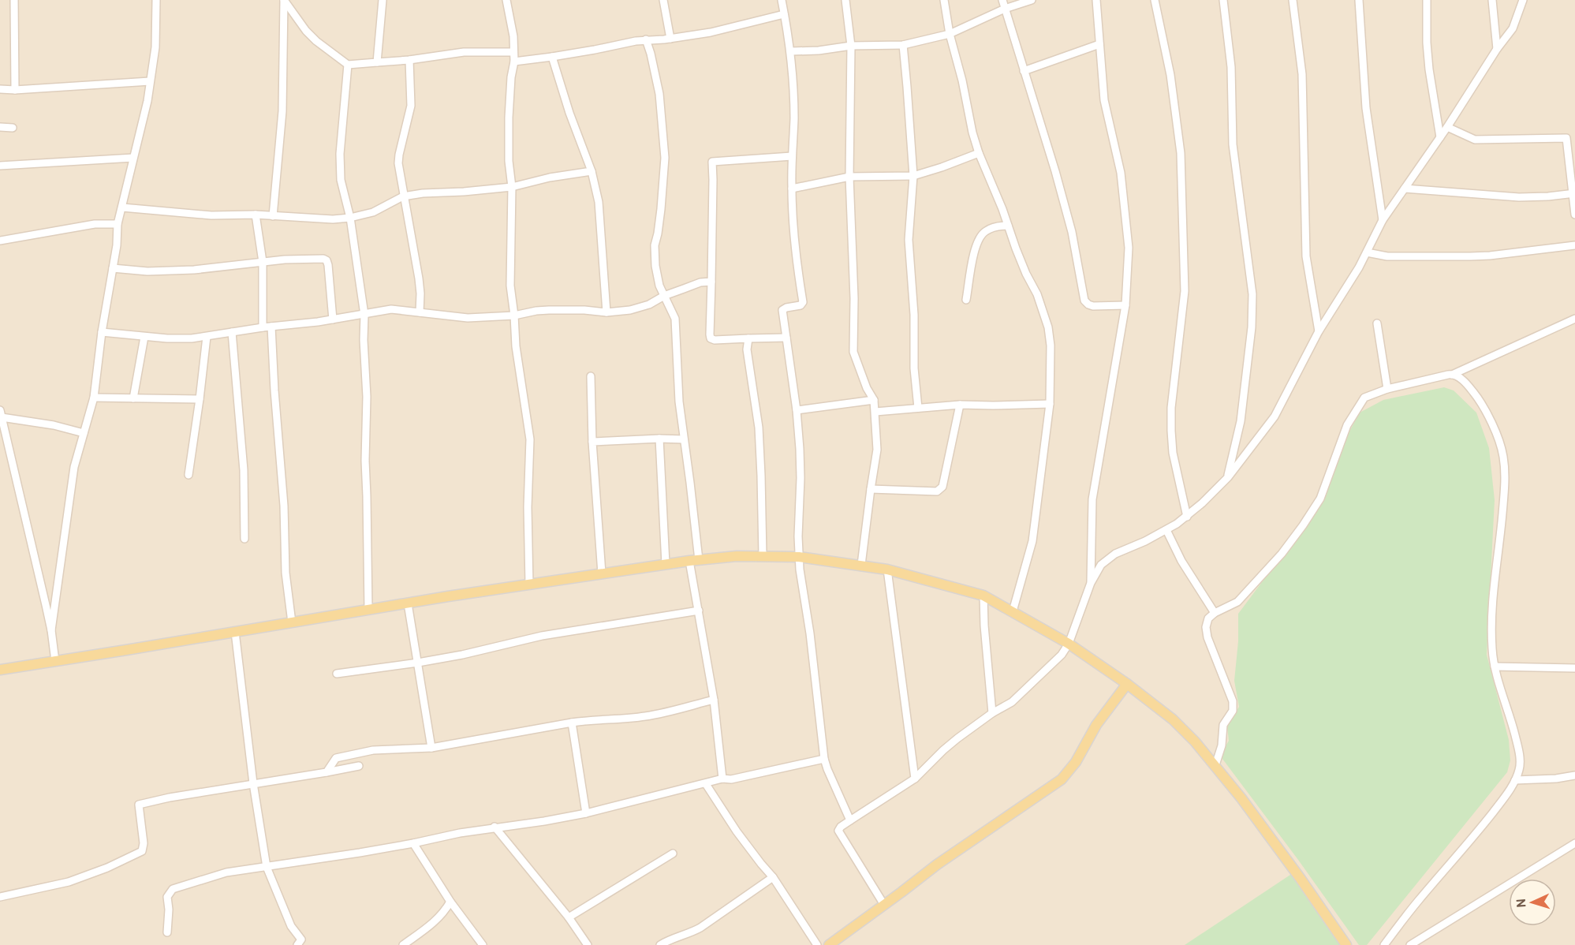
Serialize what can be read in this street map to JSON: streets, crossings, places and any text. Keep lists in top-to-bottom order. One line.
{"north":"left"}
